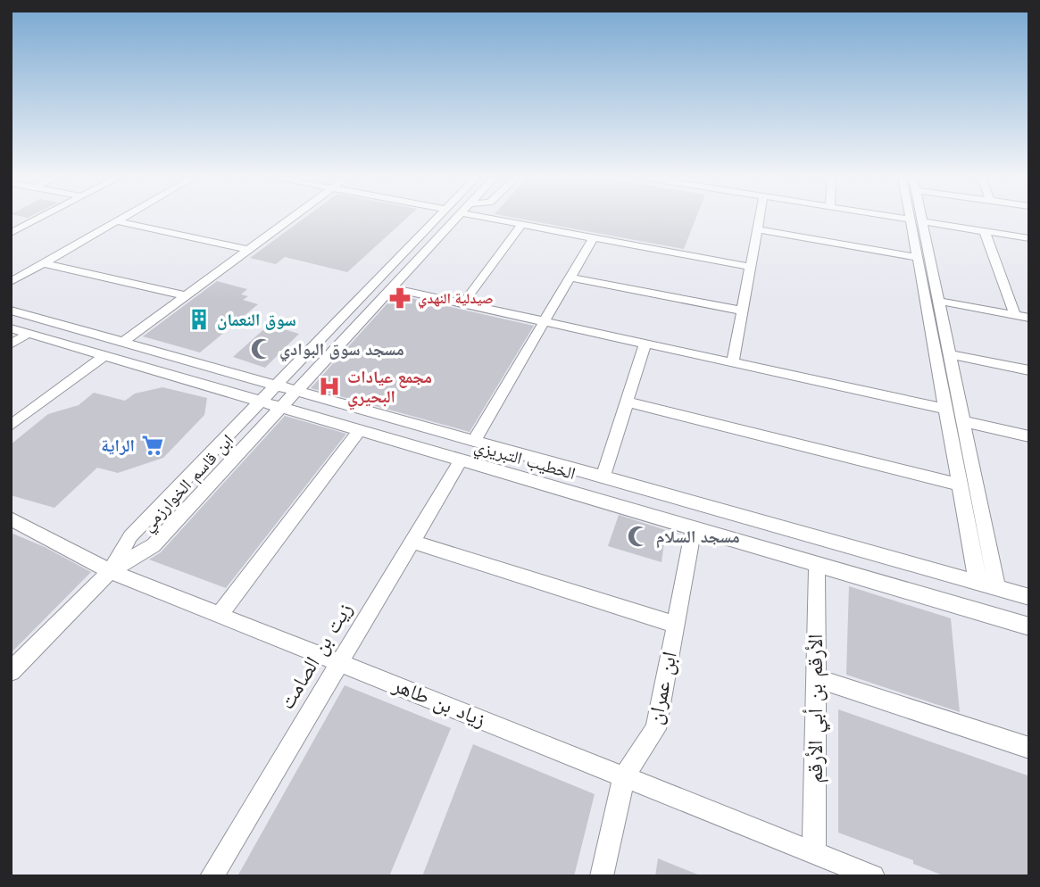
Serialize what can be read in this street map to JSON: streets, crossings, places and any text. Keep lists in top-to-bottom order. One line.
{"streets":{"street":["الخطيب التبريزي","ابن قاسم الخوارزمي","زيت بن الصامت","ابن عمران","زياد بن طاهر","الأرقم بن أبي الأرقم"]},"crossings":[["الخطيب التبريزي","ابن قاسم الخوارزمي"],["الخطيب التبريزي","زيت بن الصامت"],["الخطيب التبريزي","ابن عمران"],["الخطيب التبريزي","الأرقم بن أبي الأرقم"],["ابن قاسم الخوارزمي","زياد بن طاهر"],["زيت بن الصامت","زياد بن طاهر"],["ابن عمران","زياد بن طاهر"],["زياد بن طاهر","الأرقم بن أبي الأرقم"]],"places":{"pharmacy":["صيدلية النهدي"],"building":["سوق النعمان"],"mosque":["مسجد سوق البوادي","مسجد السلام"],"hospital":["مجمع عيادات البحيري"],"supermarket":["الراية"]}}
